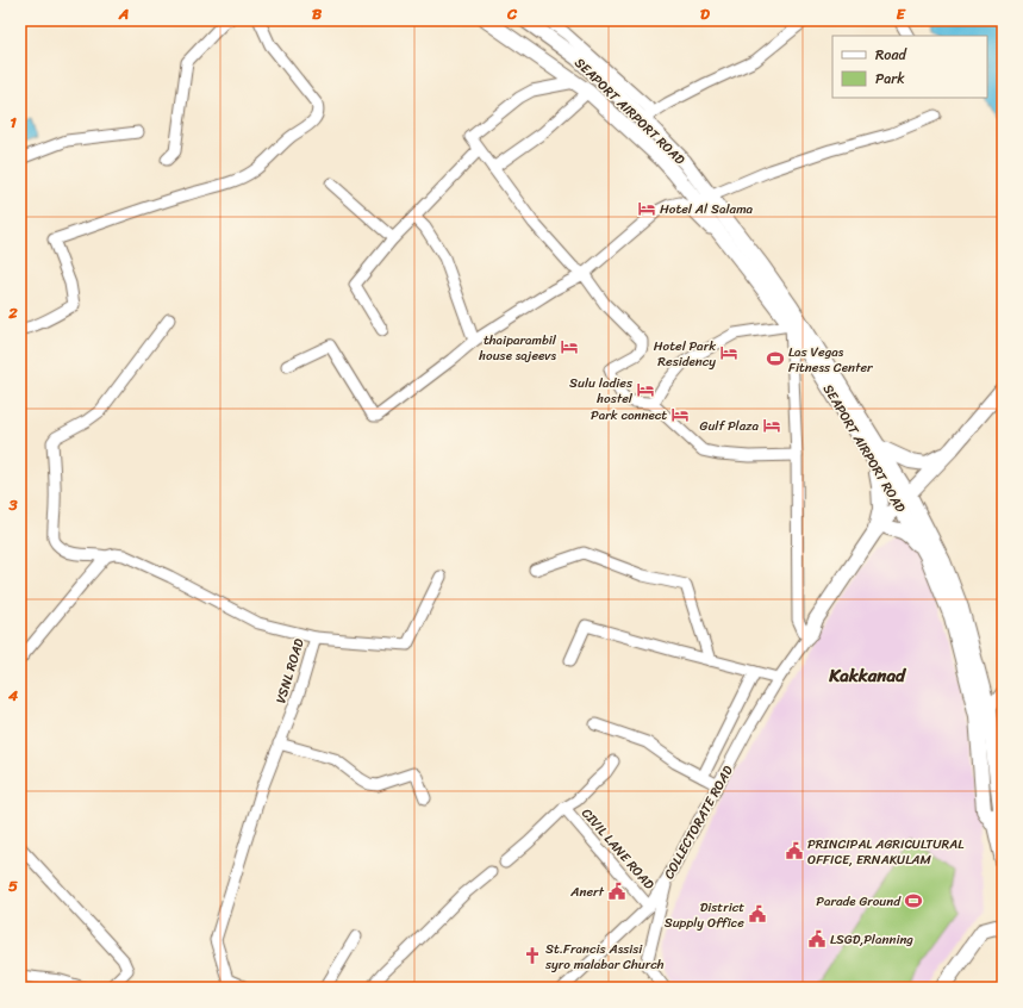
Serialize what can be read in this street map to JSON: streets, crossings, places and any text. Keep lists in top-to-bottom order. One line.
{"streets":{"main road":["SEAPORT AIRPORT ROAD"],"street":["VSNL ROAD","COLLECTORATE ROAD","CIVIL LANE ROAD"]},"crossings":[["COLLECTORATE ROAD","CIVIL LANE ROAD"]],"districts":["Kakkanad"],"places":{"hotel":["Hotel Al Salama","thaiparambil house sajeevs","Hotel Park Residency","Sulu ladies hostel","Park connect","Gulf Plaza"],"sports":["Las Vegas Fitness Center","Parade Ground"],"public building":["PRINCIPAL AGRICULTURAL OFFICE, ERNAKULAM","Anert","District Supply Office","LSGD,Planning"],"church":["St.Francis Assisi syro malabar Church"]},"legend":["Road","Park"],"grid":{"columns":["A","B","C","D","E"],"rows":["1","2","3","4","5"]}}
